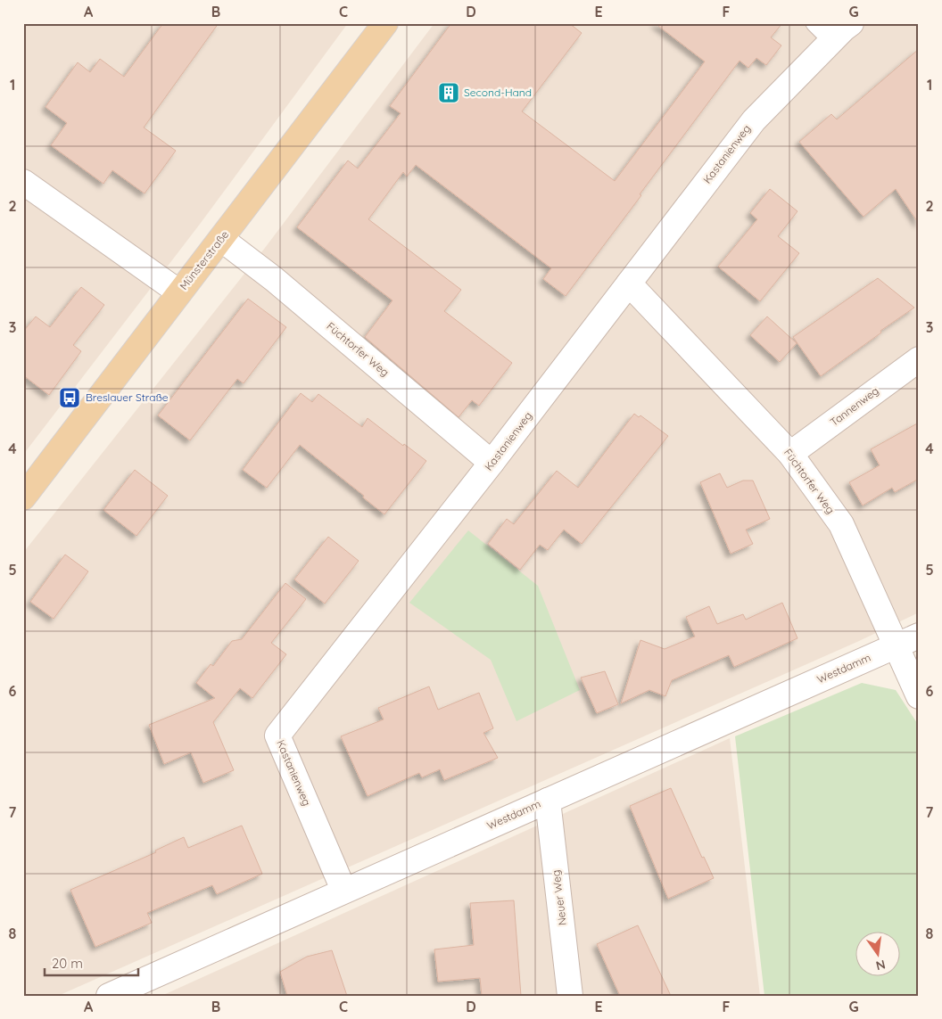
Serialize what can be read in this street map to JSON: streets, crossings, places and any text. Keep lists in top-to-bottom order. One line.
{"streets":{"main road":["Münsterstraße"],"street":["Kastanienweg","Füchtorfer Weg","Tannenweg","Westdamm","Neuer Weg"]},"crossings":[["Kastanienweg","Füchtorfer Weg"],["Kastanienweg","Westdamm"],["Münsterstraße","Füchtorfer Weg"],["Füchtorfer Weg","Tannenweg"],["Füchtorfer Weg","Westdamm"],["Westdamm","Neuer Weg"]],"places":{"building":["Second-Hand"],"bus stop":["Breslauer Straße"]},"scale_bar":"20 m","north":"bottom","grid":{"columns":["A","B","C","D","E","F","G"],"rows":["1","2","3","4","5","6","7","8"]}}
